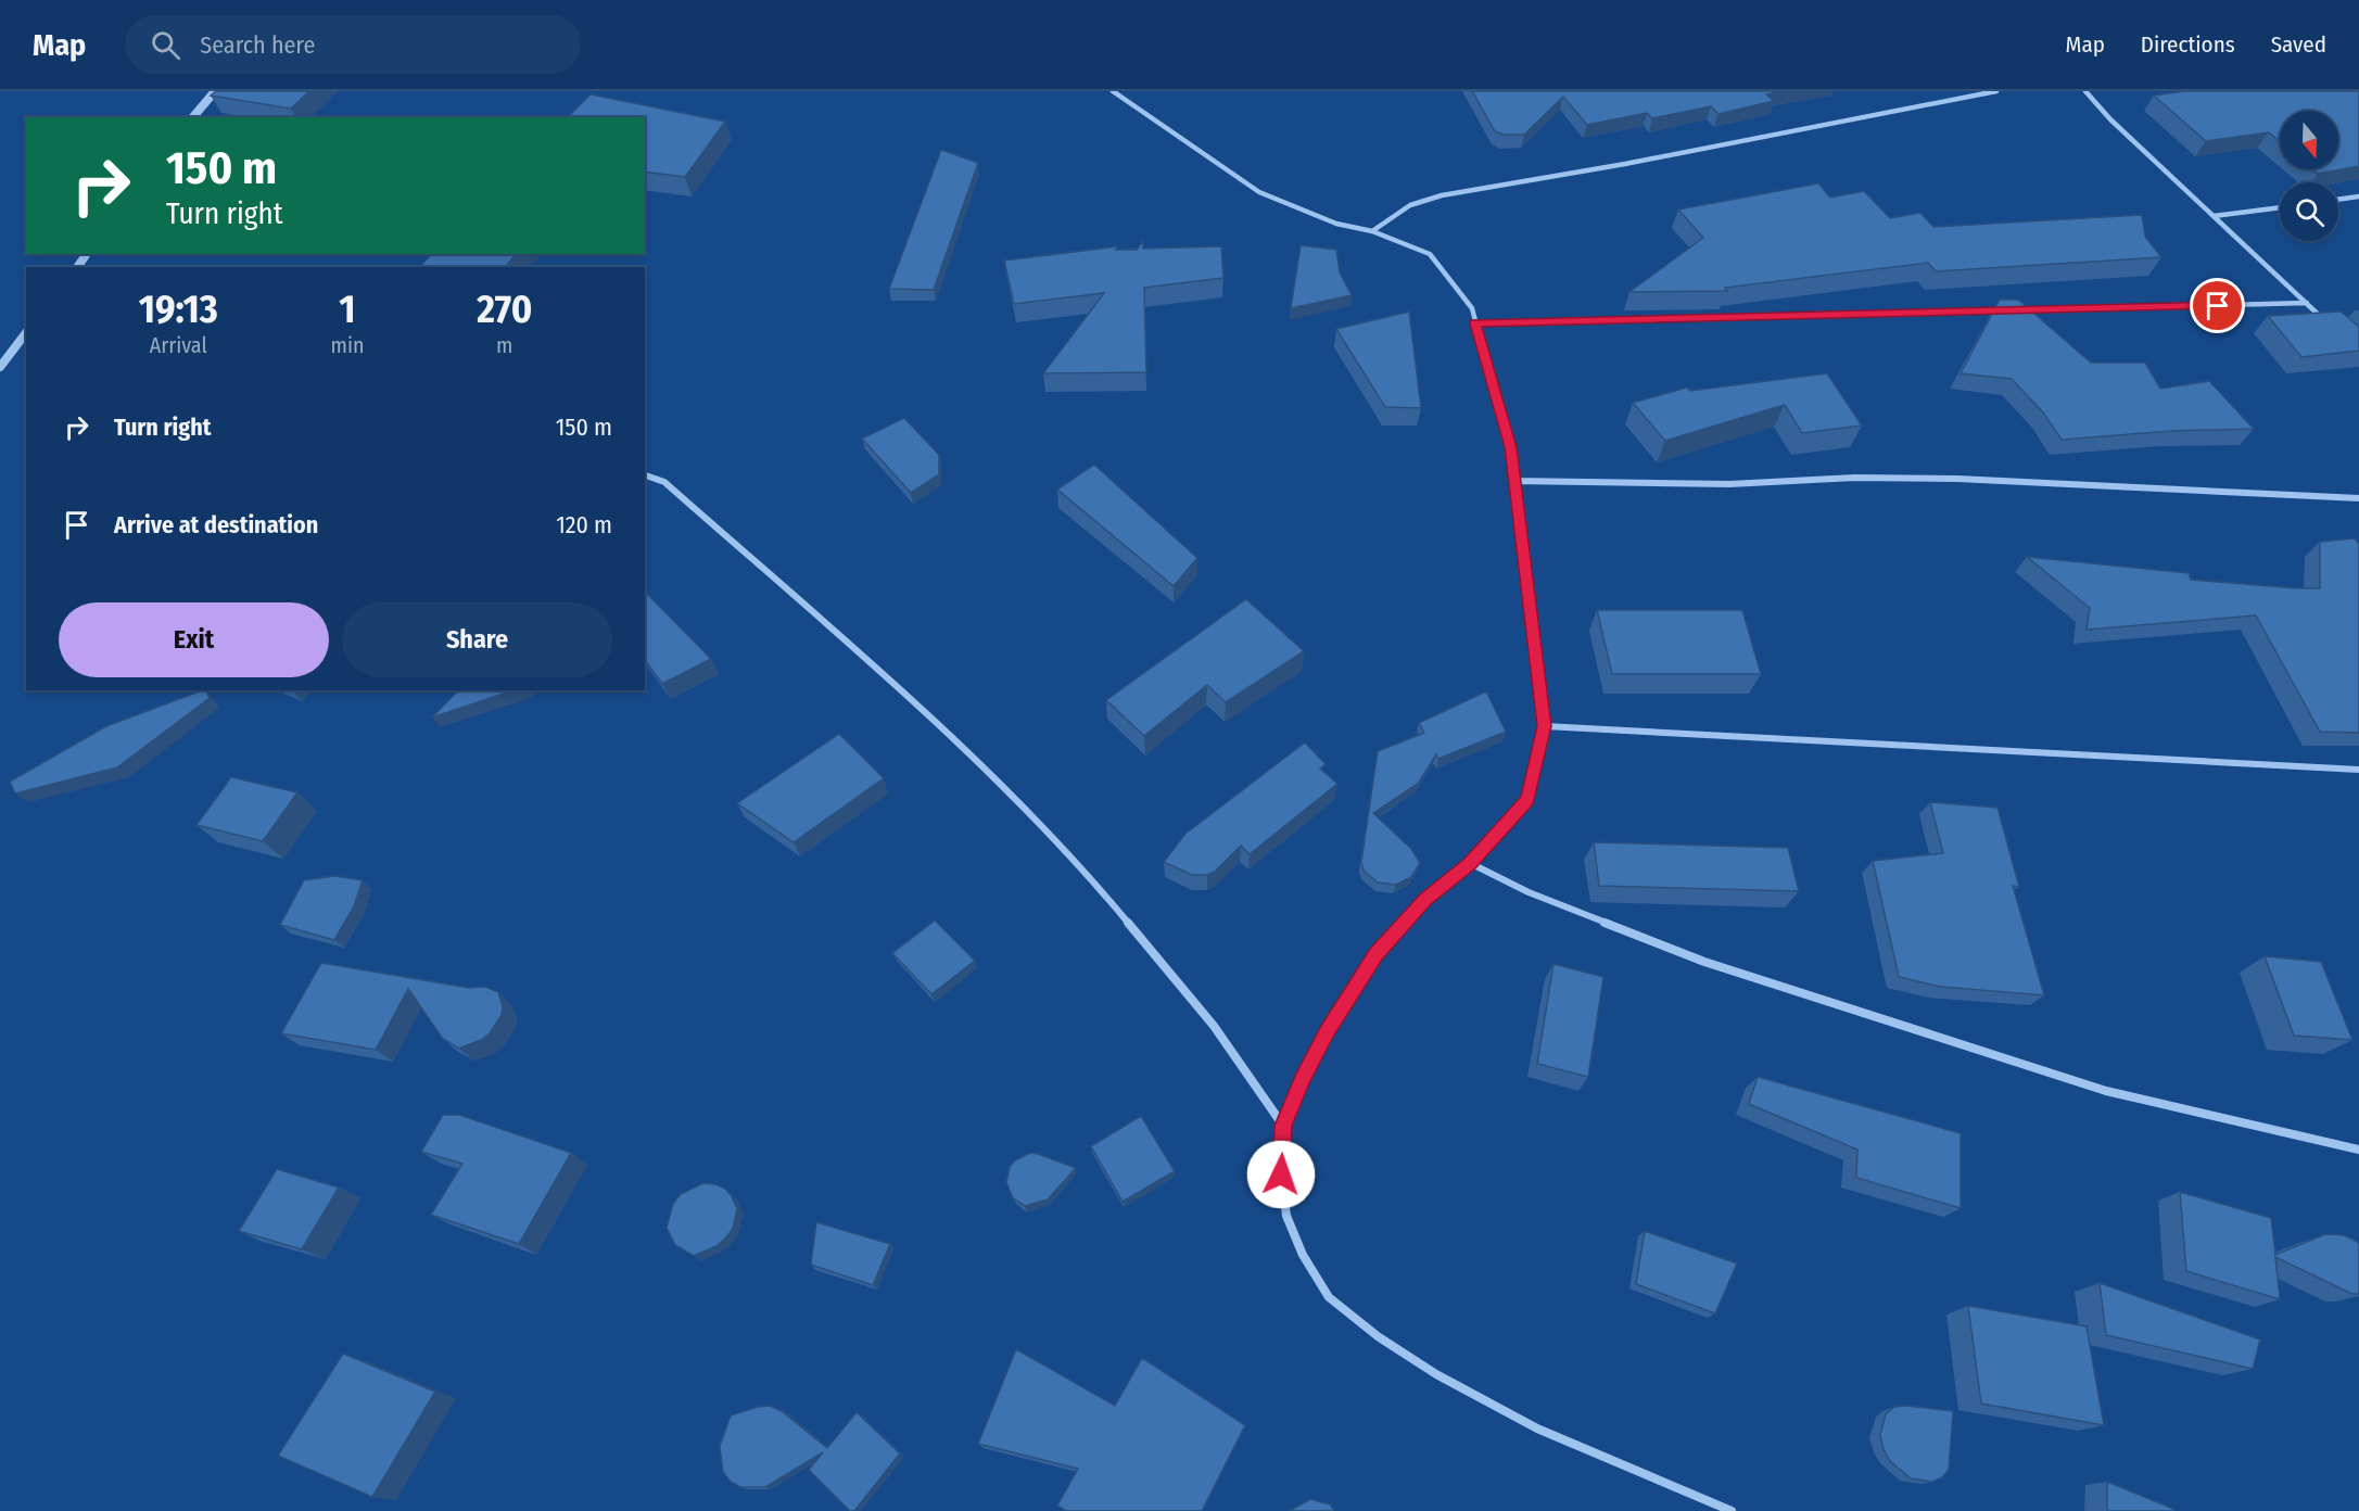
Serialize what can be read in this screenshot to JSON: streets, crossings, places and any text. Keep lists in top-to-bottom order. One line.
{"north":"bottom","page":{"header":"Map","search":"Search here","nav":["Map","Directions","Saved"],"turn":["150 m","Turn right"],"eta":["19:13","Arrival","1","min","270","m"],"list":[{"name":"Turn right","value":"150 m"},{"name":"Arrive at destination","value":"120 m"}],"buttons":["Exit","Share"]}}
